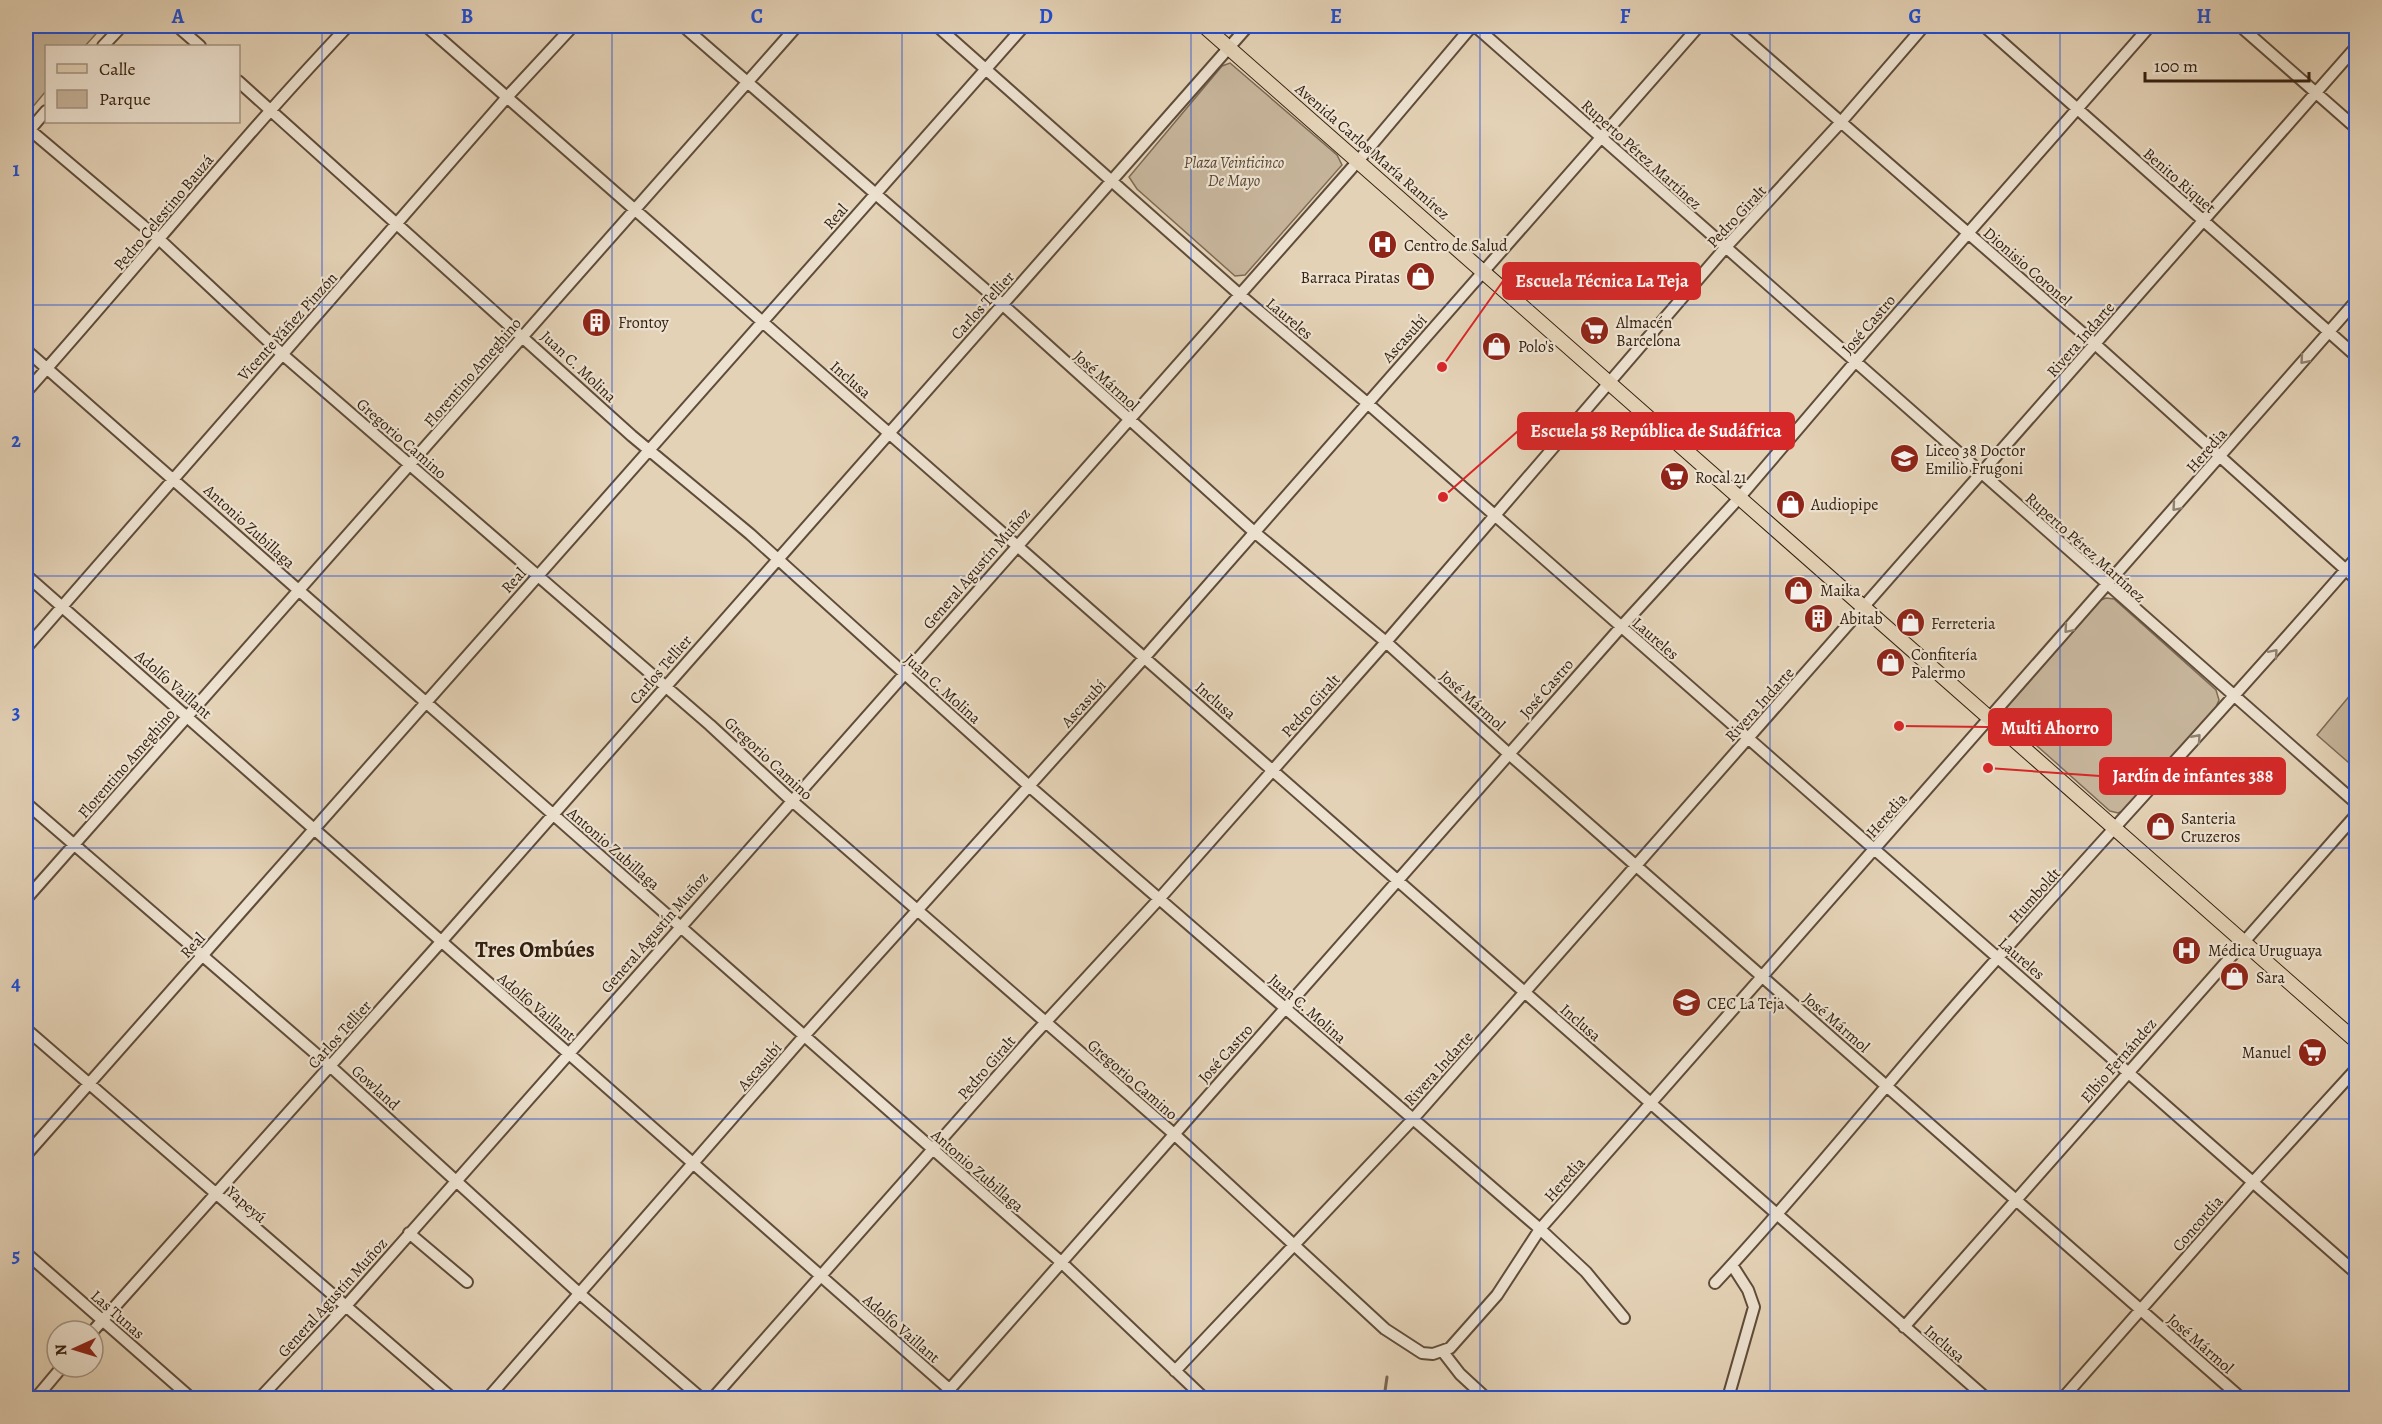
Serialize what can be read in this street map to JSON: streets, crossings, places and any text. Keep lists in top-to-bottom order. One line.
{"streets":{"main road":["Avenida Carlos María Ramírez"],"street":["Ruperto Pérez Martínez","Benito Riquet","Pedro Celestino Bauzá","Real","Pedro Giralt","Dionisio Coronel","Carlos Tellier","Laureles","José Castro","Vicente Yáñez Pinzón","Ascasubí","Rivera Indarte","Juan C. Molina","Florentino Ameghino","Inclusa","José Mármol","Gregorio Camino","Heredia","Antonio Zubillaga","General Agustín Muñoz","Adolfo Vaillant","Humboldt","Elbio Fernández","Gowland","Yapeyú","Concordia","Las Tunas"]},"crossings":[["Avenida Carlos María Ramírez","Pedro Giralt"],["Avenida Carlos María Ramírez","Carlos Tellier"],["Avenida Carlos María Ramírez","José Castro"],["Avenida Carlos María Ramírez","Ascasubí"],["Avenida Carlos María Ramírez","Rivera Indarte"],["Avenida Carlos María Ramírez","Heredia"],["Avenida Carlos María Ramírez","General Agustín Muñoz"],["Avenida Carlos María Ramírez","Humboldt"],["Avenida Carlos María Ramírez","Elbio Fernández"],["Ruperto Pérez Martínez","Pedro Giralt"],["Ruperto Pérez Martínez","José Castro"],["Ruperto Pérez Martínez","Ascasubí"],["Ruperto Pérez Martínez","Rivera Indarte"],["Ruperto Pérez Martínez","Heredia"],["Ruperto Pérez Martínez","General Agustín Muñoz"],["Ruperto Pérez Martínez","Humboldt"],["Benito Riquet","José Castro"],["Benito Riquet","Rivera Indarte"],["Benito Riquet","Heredia"],["Pedro Celestino Bauzá","Juan C. Molina"],["Pedro Celestino Bauzá","Gregorio Camino"],["Pedro Celestino Bauzá","Antonio Zubillaga"],["Real","Laureles"],["Real","Juan C. Molina"],["Real","Inclusa"],["Real","José Mármol"],["Real","Gregorio Camino"],["Real","Antonio Zubillaga"],["Real","Adolfo Vaillant"],["Real","Gowland"],["Real","Yapeyú"],["Pedro Giralt","Dionisio Coronel"],["Pedro Giralt","Laureles"],["Pedro Giralt","Juan C. Molina"],["Pedro Giralt","Inclusa"],["Pedro Giralt","José Mármol"],["Pedro Giralt","Gregorio Camino"],["Pedro Giralt","Antonio Zubillaga"],["Pedro Giralt","Adolfo Vaillant"],["Dionisio Coronel","José Castro"],["Dionisio Coronel","Rivera Indarte"],["Dionisio Coronel","Heredia"],["Dionisio Coronel","Humboldt"],["Carlos Tellier","Laureles"],["Carlos Tellier","Juan C. Molina"],["Carlos Tellier","Inclusa"],["Carlos Tellier","José Mármol"],["Carlos Tellier","Gregorio Camino"],["Carlos Tellier","Antonio Zubillaga"],["Carlos Tellier","Adolfo Vaillant"],["Carlos Tellier","Gowland"],["Carlos Tellier","Yapeyú"],["Laureles","José Castro"],["Laureles","Ascasubí"],["Laureles","Rivera Indarte"],["Laureles","Heredia"],["Laureles","General Agustín Muñoz"],["Laureles","Humboldt"],["Laureles","Elbio Fernández"],["Laureles","Concordia"],["José Castro","Juan C. Molina"],["José Castro","Inclusa"],["José Castro","José Mármol"],["José Castro","Gregorio Camino"],["José Castro","Antonio Zubillaga"],["José Castro","Adolfo Vaillant"],["Vicente Yáñez Pinzón","Juan C. Molina"],["Vicente Yáñez Pinzón","Inclusa"],["Vicente Yáñez Pinzón","Gregorio Camino"],["Vicente Yáñez Pinzón","Antonio Zubillaga"],["Vicente Yáñez Pinzón","Adolfo Vaillant"],["Ascasubí","Juan C. Molina"],["Ascasubí","Inclusa"],["Ascasubí","José Mármol"],["Ascasubí","Gregorio Camino"],["Ascasubí","Antonio Zubillaga"],["Ascasubí","Adolfo Vaillant"],["Ascasubí","Gowland"],["Rivera Indarte","Juan C. Molina"],["Rivera Indarte","Inclusa"],["Rivera Indarte","José Mármol"],["Rivera Indarte","Gregorio Camino"],["Rivera Indarte","Antonio Zubillaga"],["Juan C. Molina","Florentino Ameghino"],["Juan C. Molina","Heredia"],["Juan C. Molina","General Agustín Muñoz"],["Florentino Ameghino","Inclusa"],["Florentino Ameghino","José Mármol"],["Florentino Ameghino","Gregorio Camino"],["Florentino Ameghino","Antonio Zubillaga"],["Florentino Ameghino","Adolfo Vaillant"],["Florentino Ameghino","Gowland"],["Inclusa","Heredia"],["Inclusa","General Agustín Muñoz"],["Inclusa","Humboldt"],["Inclusa","Elbio Fernández"],["José Mármol","Heredia"],["José Mármol","General Agustín Muñoz"],["José Mármol","Humboldt"],["José Mármol","Elbio Fernández"],["José Mármol","Concordia"],["Gregorio Camino","Heredia"],["Gregorio Camino","General Agustín Muñoz"],["Antonio Zubillaga","General Agustín Muñoz"],["General Agustín Muñoz","Adolfo Vaillant"],["General Agustín Muñoz","Gowland"],["General Agustín Muñoz","Yapeyú"]],"one_way":["Heredia","Humboldt"],"districts":["Tres Ombúes"],"parks":["Plaza Veinticinco De Mayo"],"places":{"hospital":["Centro de Salud","Médica Uruguaya"],"shop":["Barraca Piratas","Polo's","Audiopipe","Maika","Ferreteria","Confitería Palermo","Santeria Cruzeros","Sara"],"building":["Frontoy","Abitab"],"supermarket":["Almacén Barcelona","Rocal 21","Manuel"],"other":["Escuela Técnica La Teja","Escuela 58 República de Sudáfrica","Multi Ahorro","Jardín de infantes 388"],"school or university":["Liceo 38 Doctor Emilio Frugoni","CEC La Teja"]},"legend":["Calle","Parque"],"scale_bar":"100 m","north":"left","grid":{"columns":["A","B","C","D","E","F","G","H"],"rows":["1","2","3","4","5"]}}
